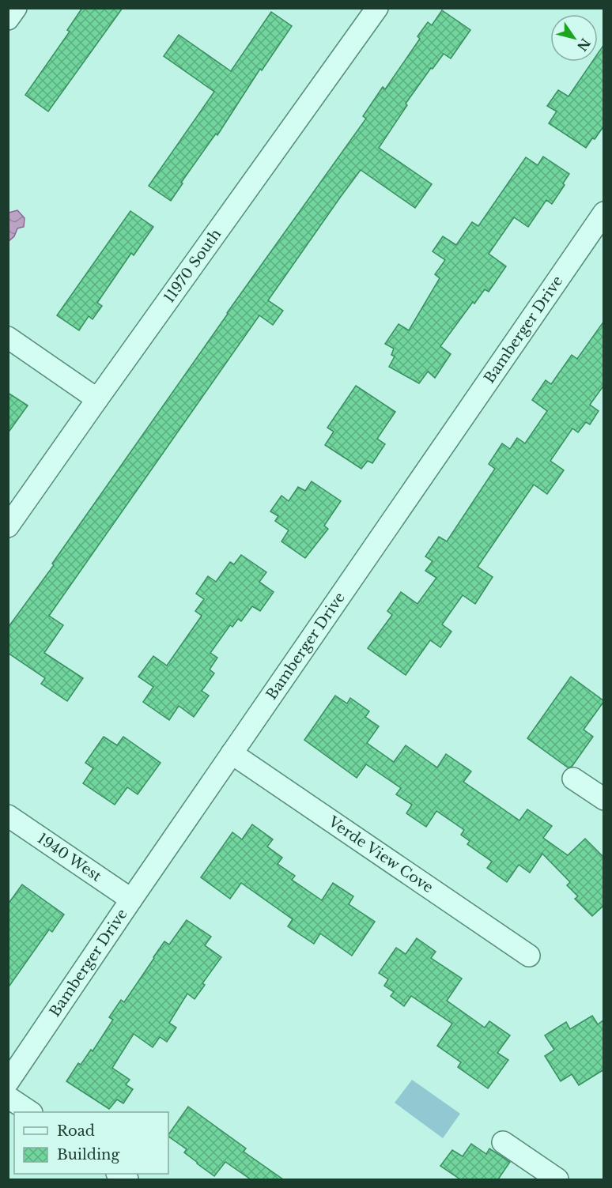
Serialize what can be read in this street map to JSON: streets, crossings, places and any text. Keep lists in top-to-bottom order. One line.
{"streets":{"street":["11970 South","Bamberger Drive","Verde View Cove","1940 West"]},"crossings":[["Bamberger Drive","Verde View Cove"],["Bamberger Drive","1940 West"]],"legend":["Road","Building"],"north":"bottom right"}
